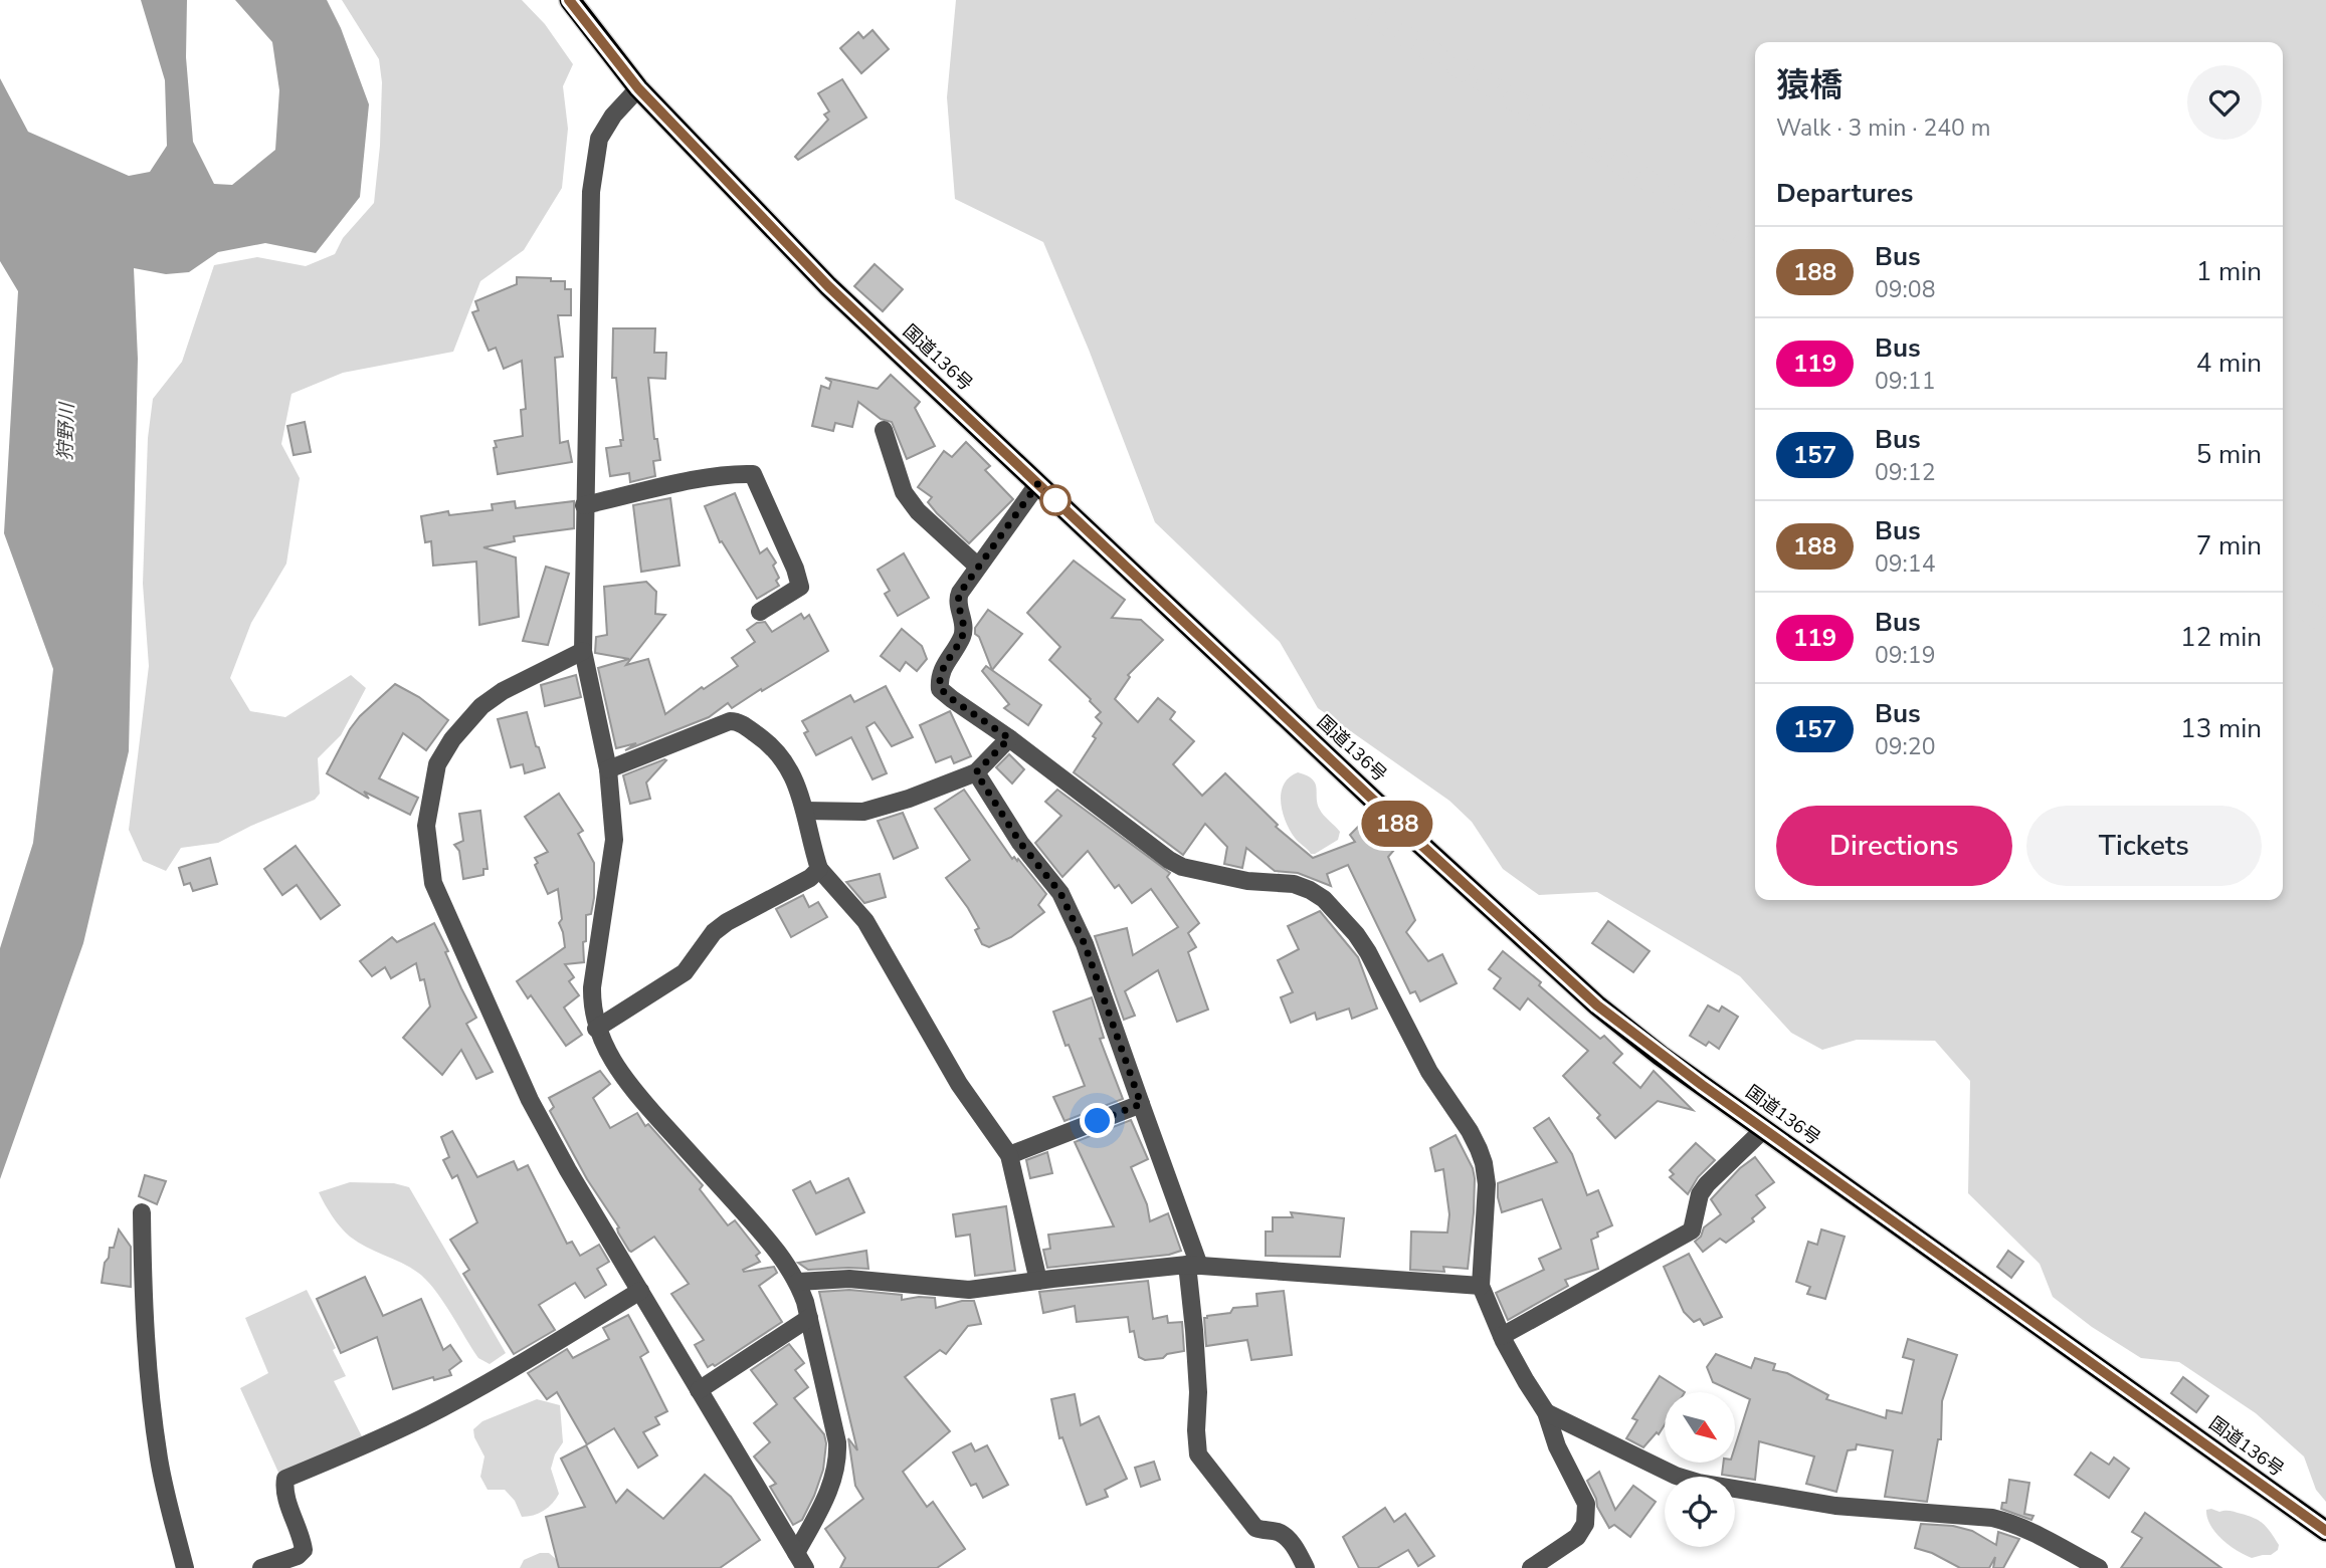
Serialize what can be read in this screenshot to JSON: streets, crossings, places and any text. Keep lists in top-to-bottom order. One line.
{"streets":{"highway":["国道136号"]},"water":["狩野川"],"lines":["bus line 188"],"north":"bottom right","page":{"on_map":"188","heading":[["猿橋","Walk · 3 min · 240 m"],"Departures"],"list":[{"mark":"188","name":"Bus","note":"09:08","value":"1 min"},{"mark":"119","name":"Bus","note":"09:11","value":"4 min"},{"mark":"157","name":"Bus","note":"09:12","value":"5 min"},{"mark":"188","name":"Bus","note":"09:14","value":"7 min"},{"mark":"119","name":"Bus","note":"09:19","value":"12 min"},{"mark":"157","name":"Bus","note":"09:20","value":"13 min"}],"buttons":["Directions","Tickets"]}}
